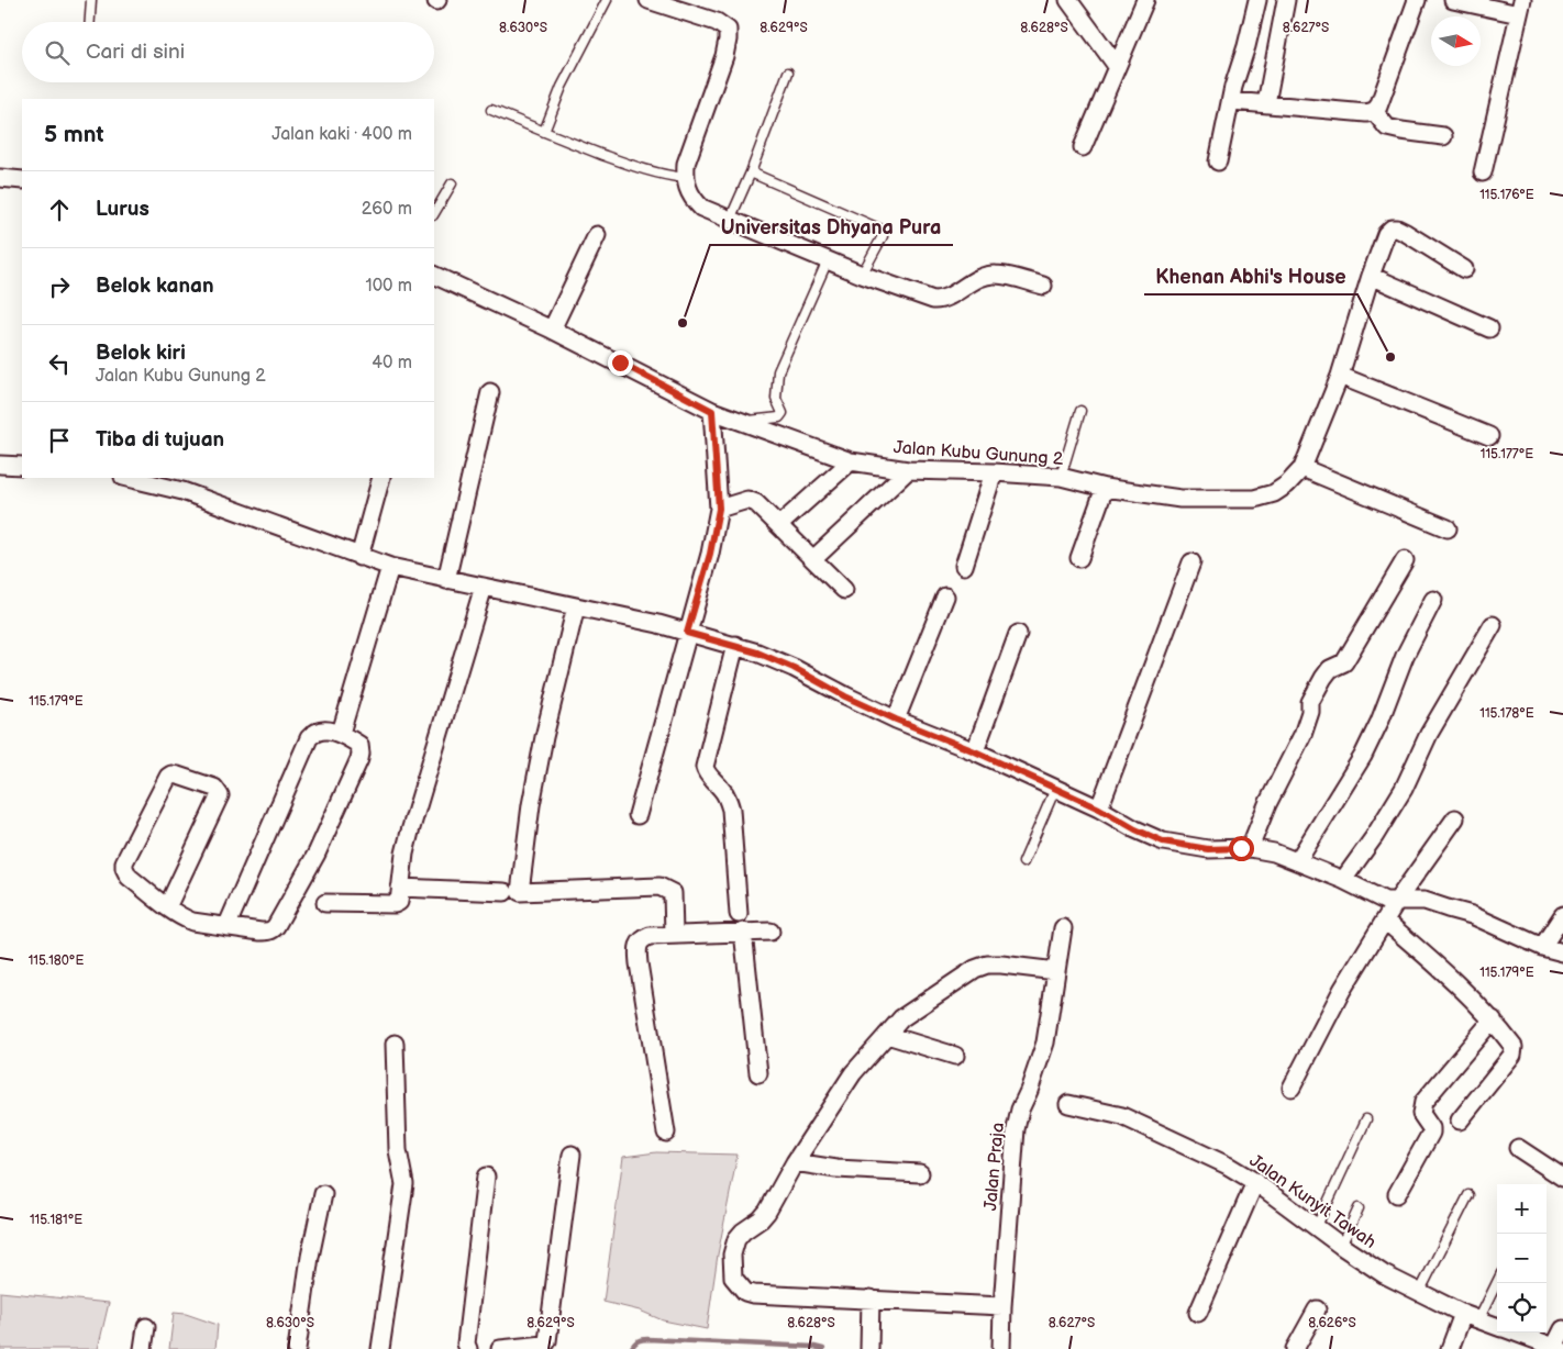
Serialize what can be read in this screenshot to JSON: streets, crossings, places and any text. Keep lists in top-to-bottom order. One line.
{"streets":{"street":["Jalan Kubu Gunung 2","Jalan Praja","Jalan Kunyit Tawah"]},"places":["Universitas Dhyana Pura","Khenan Abhi's House"],"north":"right","page":{"search":"Cari di sini","heading":["5 mnt","Jalan kaki · 400 m"],"list":[["Lurus","260 m"],["Belok kanan","100 m"],["Belok kiri","Jalan Kubu Gunung 2","40 m"],"Tiba di tujuan"],"map_buttons":["+","−"]},"coordinates":["8.630°S","8.629°S","8.628°S","8.627°S","115.176°E","115.177°E","115.179°E","115.178°E","115.180°E","115.181°E","8.626°S"]}
